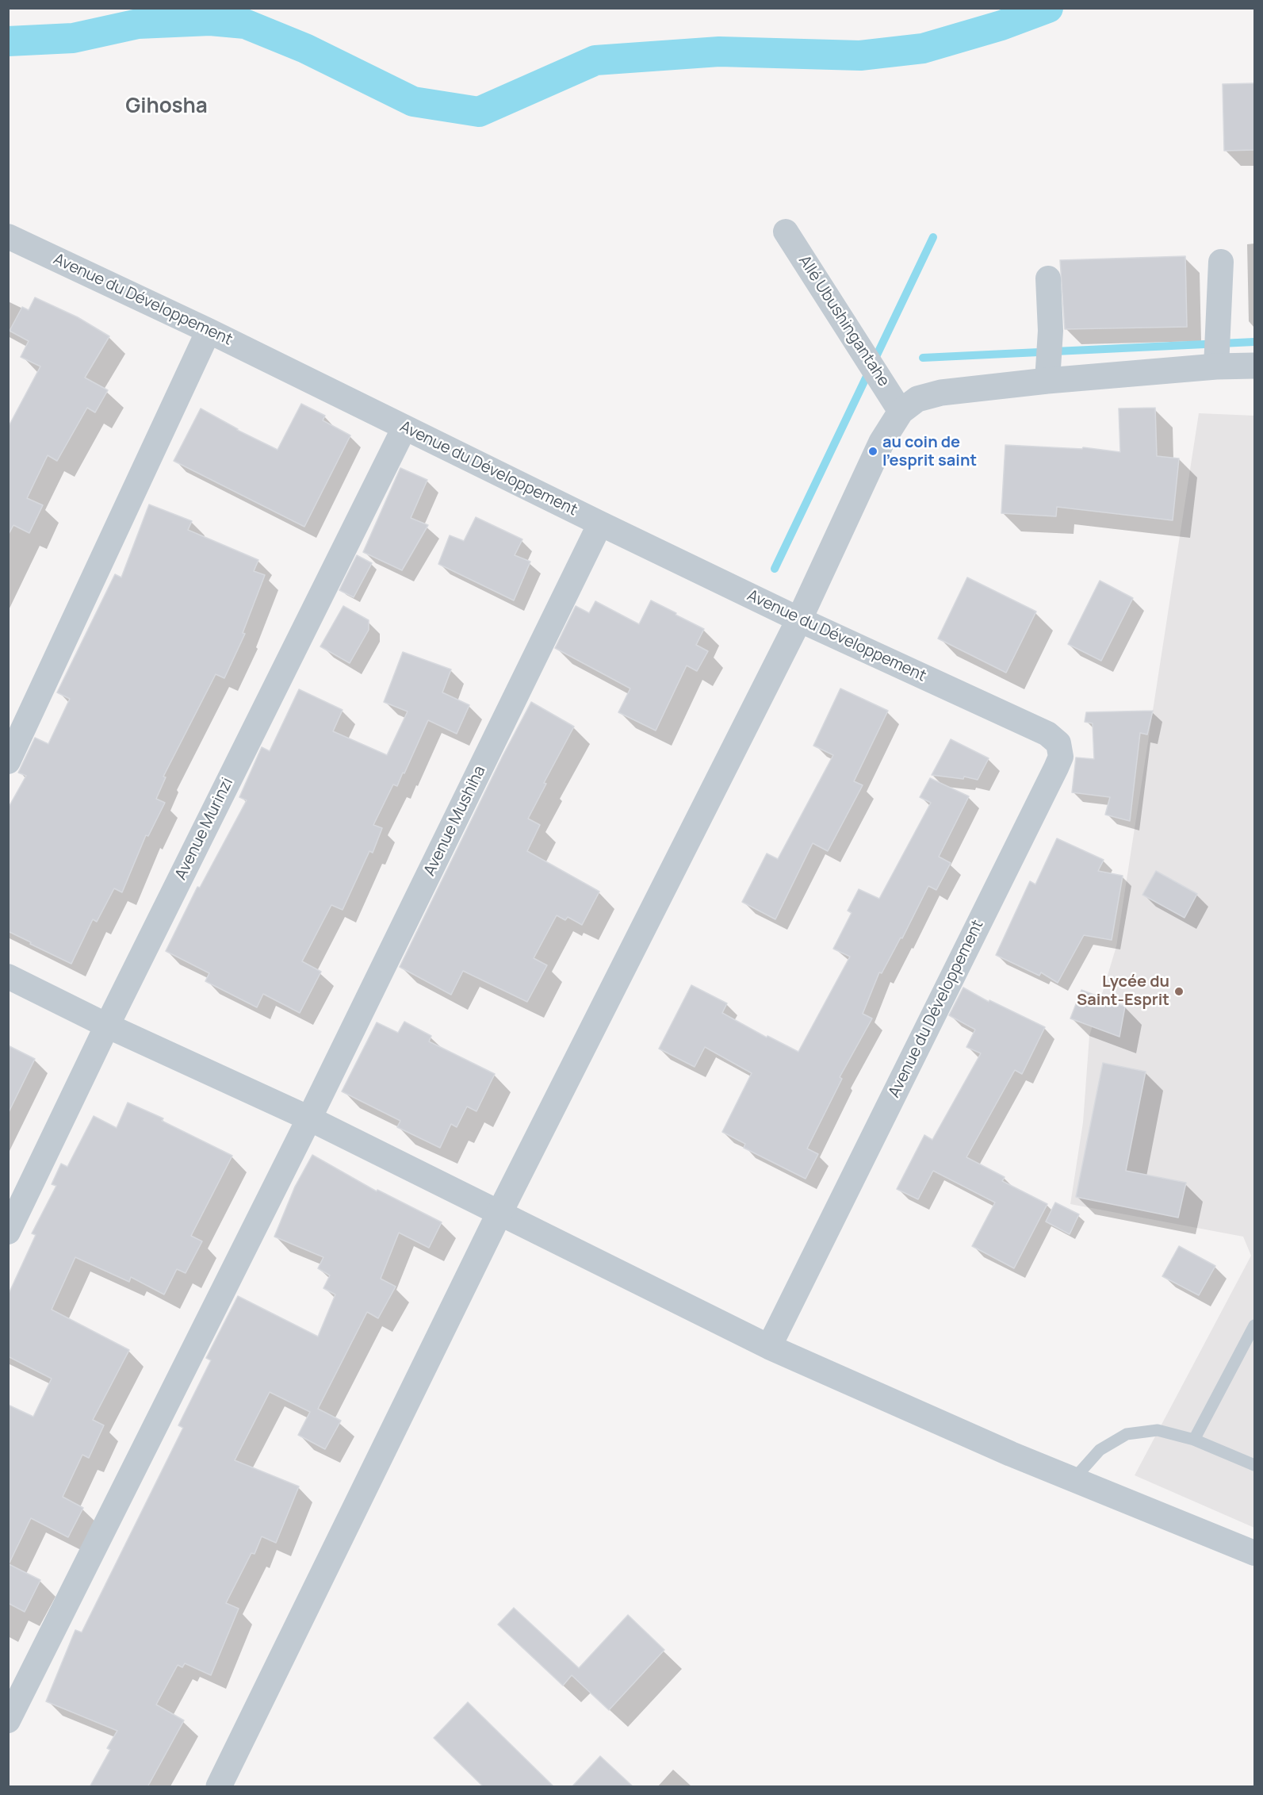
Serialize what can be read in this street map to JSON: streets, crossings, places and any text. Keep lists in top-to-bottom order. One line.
{"streets":{"street":["Avenue du Développement","Allé Ubushingantahe","Avenue Mushiha","Avenue Murinzi"]},"crossings":[["Avenue du Développement","Avenue Mushiha"],["Avenue du Développement","Avenue Murinzi"]],"districts":["Gihosha"],"places":["au coin de l'esprit saint","Lycée du Saint-Esprit"]}
